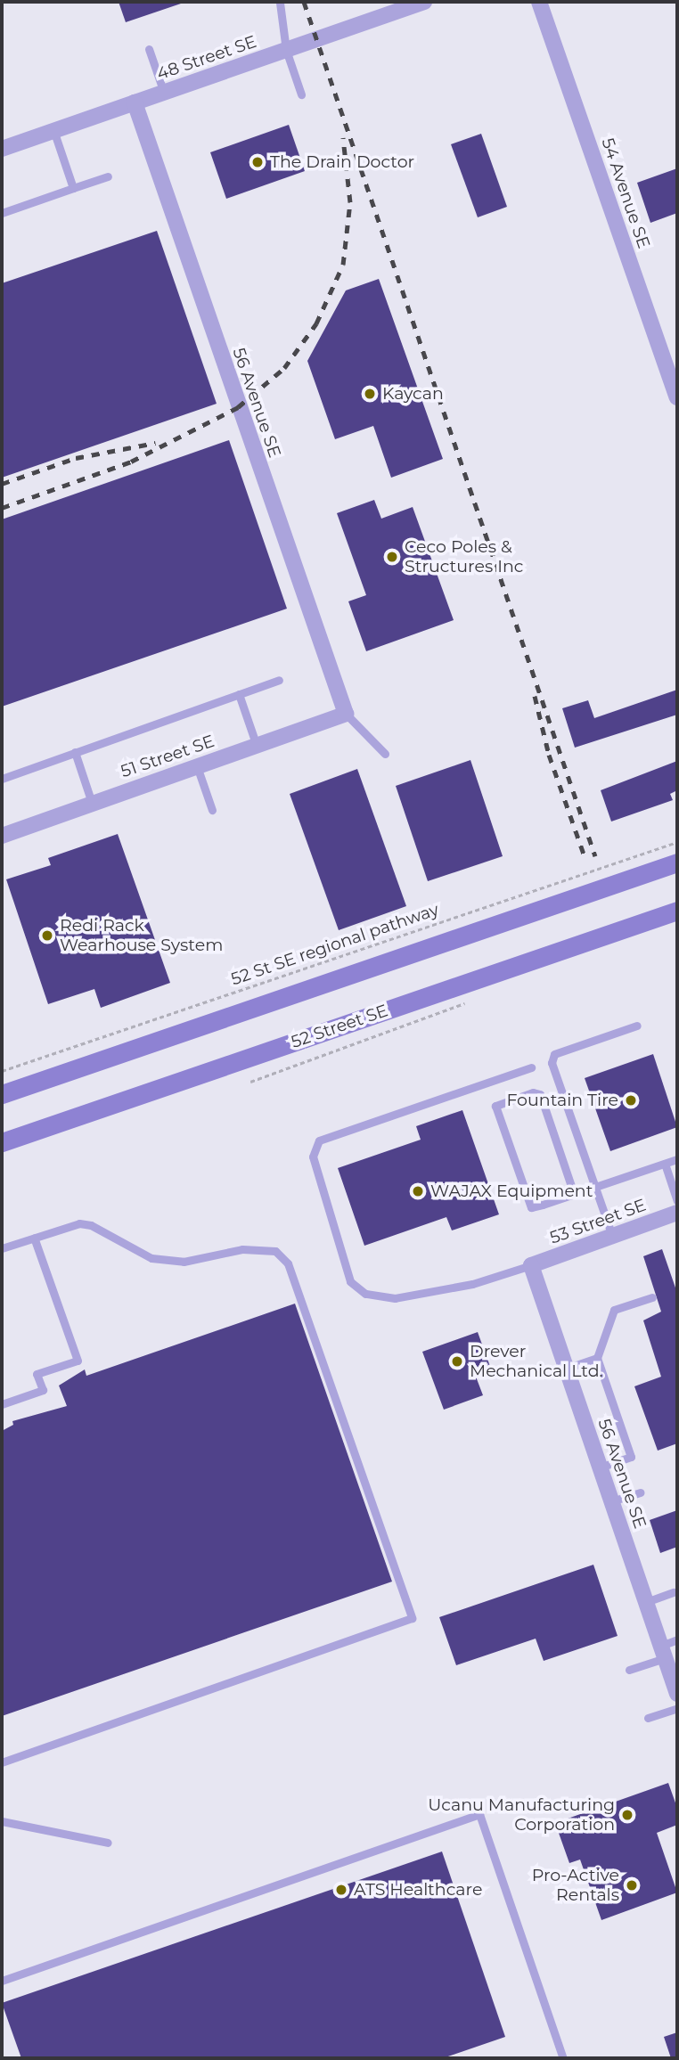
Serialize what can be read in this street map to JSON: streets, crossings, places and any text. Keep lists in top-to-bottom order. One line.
{"streets":{"main road":["52 Street SE"],"street":["48 Street SE","54 Avenue SE","56 Avenue SE","51 Street SE","53 Street SE"],"path":["52 St SE regional pathway"]},"crossings":[["48 Street SE","56 Avenue SE"],["56 Avenue SE","51 Street SE"],["56 Avenue SE","53 Street SE"]],"places":["The Drain Doctor","Kaycan","Ceco Poles & Structures Inc","Redi Rack Wearhouse System","Fountain Tire","WAJAX Equipment","Drever Mechanical Ltd.","Ucanu Manufacturing Corporation","Pro-Active Rentals","ATS Healthcare"]}
